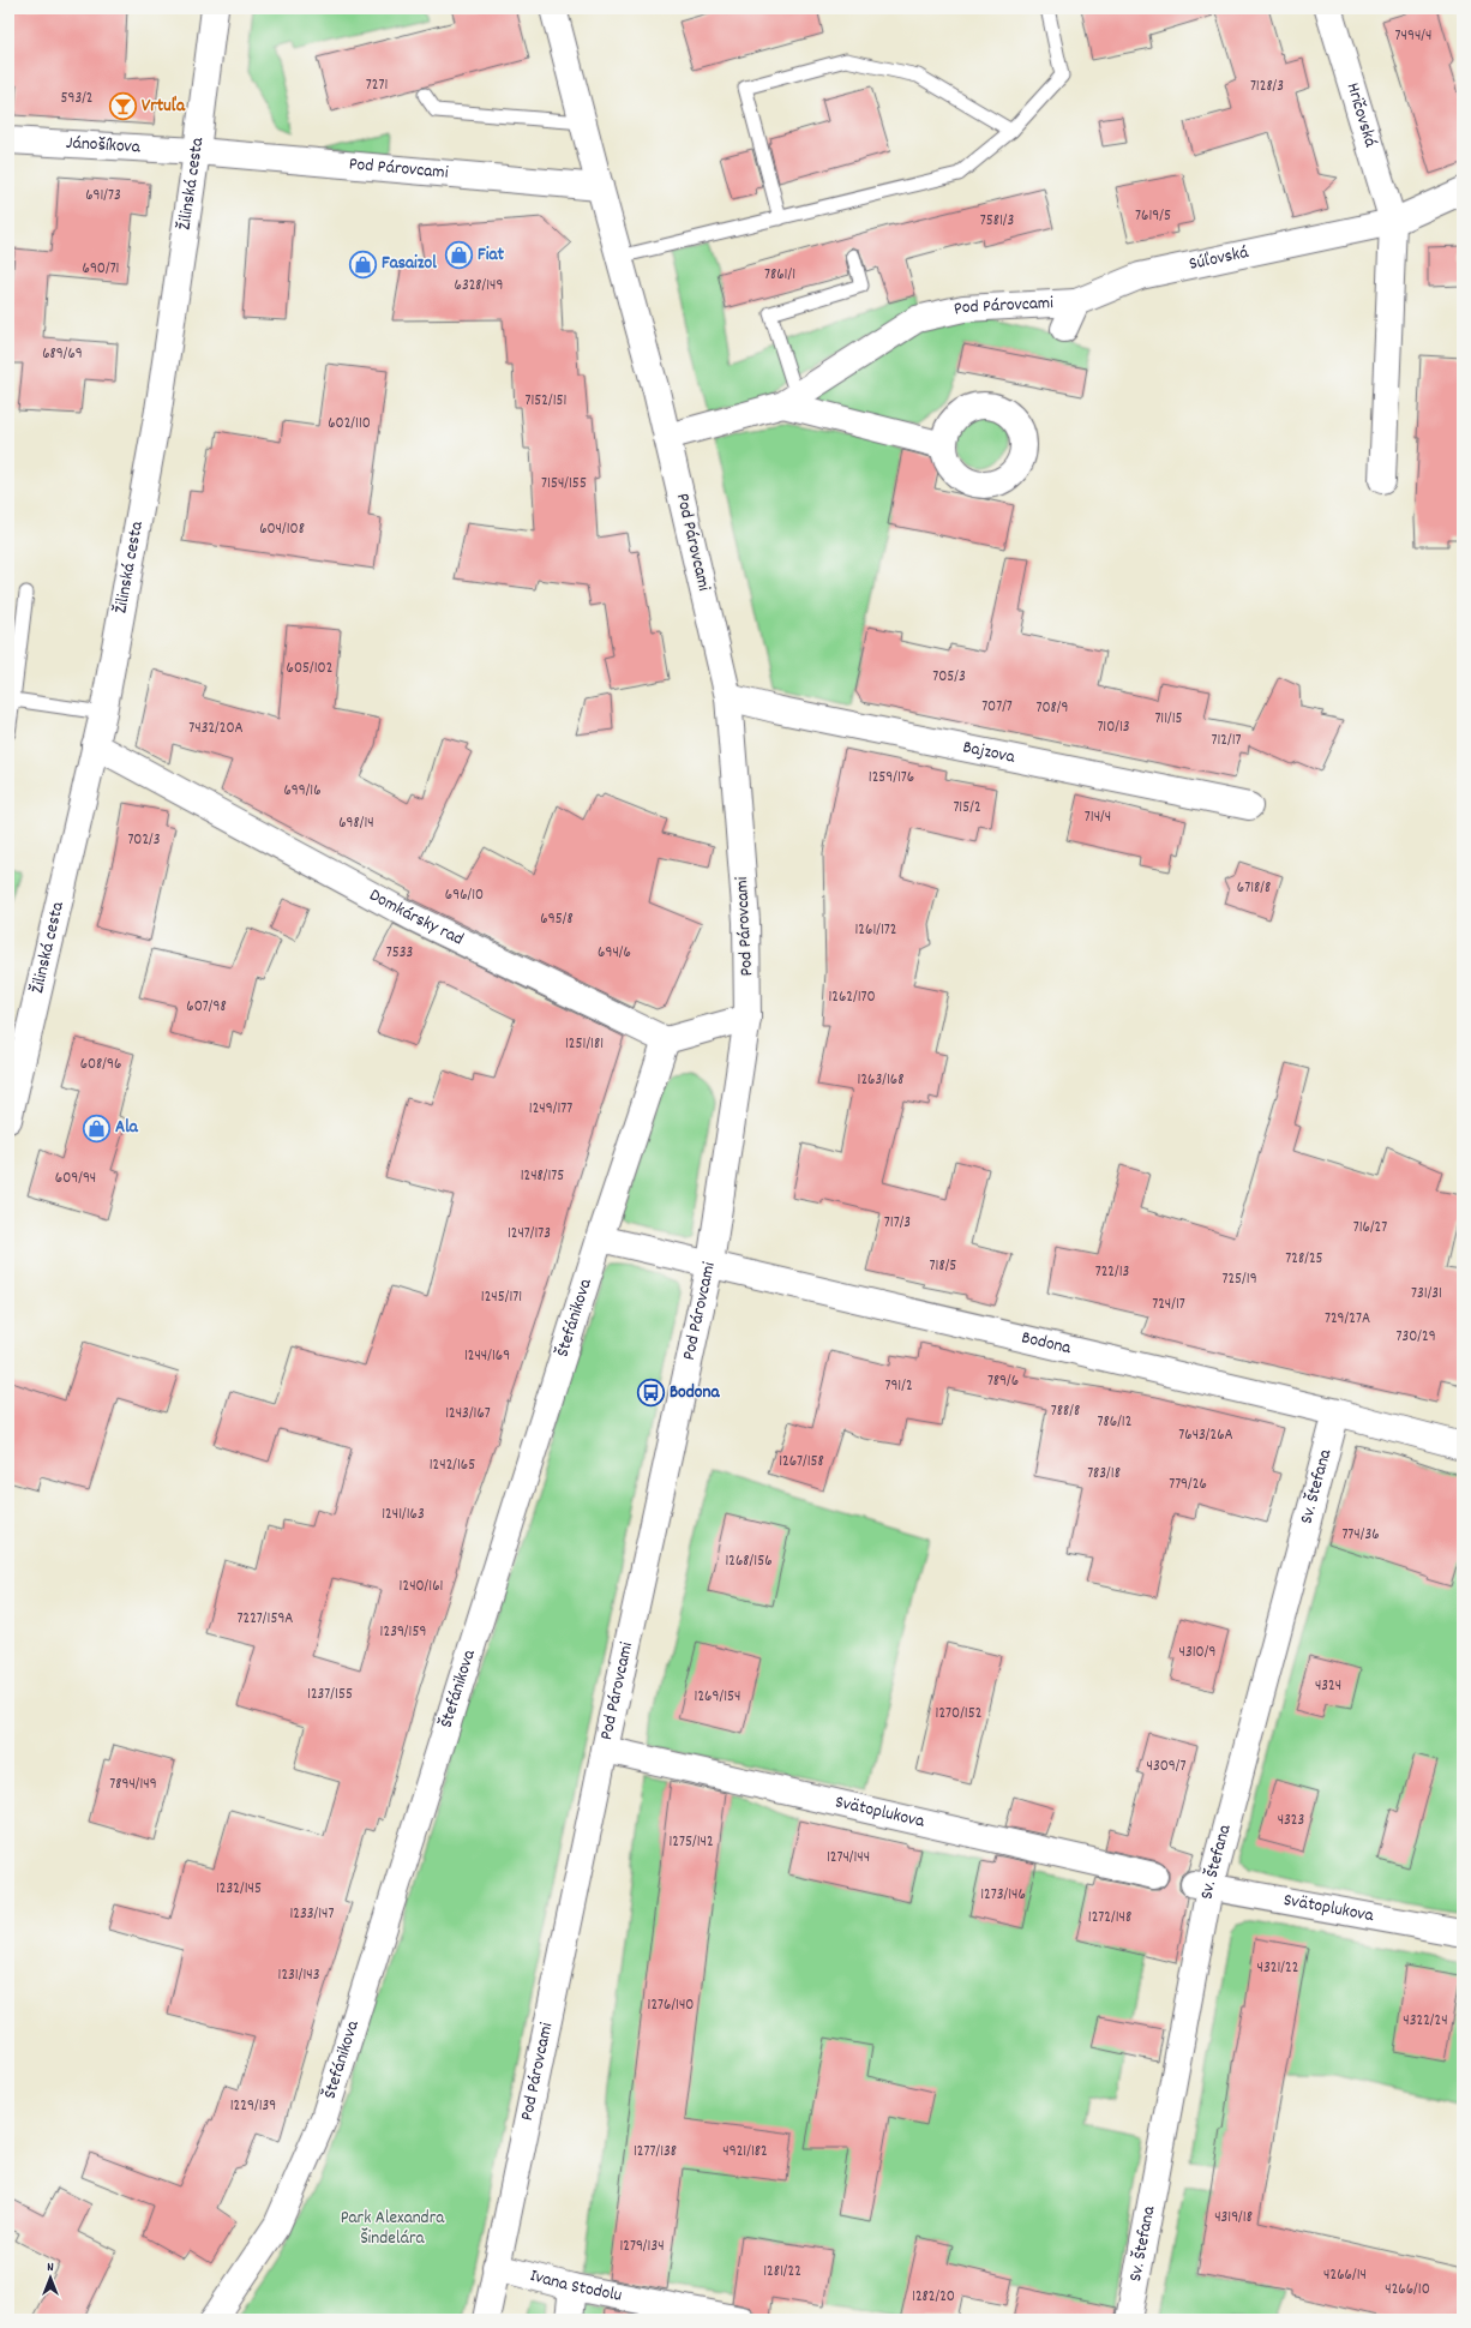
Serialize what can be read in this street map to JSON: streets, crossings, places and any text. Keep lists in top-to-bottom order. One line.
{"streets":{"street":["Hričovská","Jánošíkova","Pod Párovcami","Žilinská cesta","Súľovská","Bajzova","Domkársky rad","Štefánikova","Bodona","Sv. Štefana","Svätoplukova","Ivana Stodolu"]},"crossings":[["Hričovská","Súľovská"],["Jánošíkova","Pod Párovcami"],["Jánošíkova","Žilinská cesta"],["Pod Párovcami","Žilinská cesta"],["Pod Párovcami","Súľovská"],["Pod Párovcami","Bajzova"],["Pod Párovcami","Bodona"],["Pod Párovcami","Svätoplukova"],["Pod Párovcami","Ivana Stodolu"],["Žilinská cesta","Domkársky rad"],["Domkársky rad","Štefánikova"],["Štefánikova","Bodona"],["Bodona","Sv. Štefana"],["Sv. Štefana","Svätoplukova"]],"parks":["Park Alexandra Šindelára"],"places":{"bar":["Vrtuľa"],"shop":["Fiat","Fasaizol","Ala"],"bus stop":["Bodona"]},"house_numbers":["7494/4","7271","7128/3","593/2","691/73","7619/5","7581/3","690/71","7861/1","6328/149","689/69","7152/151","602/110","7154/155","604/108","605/102","705/3","707/7","708/9","711/15","710/13","7432/20A","712/17","1259/176","699/16","715/2","714/4","698/14","702/3","6718/8","696/10","695/8","1261/172","7533","694/6","1262/170","607/98","1251/181","608/96","1263/168","1249/177","1248/175","609/94","717/3","716/27","1247/173","728/25","718/5","722/13","725/19","731/31","1245/171","724/17","729/27A","730/29","1244/169","789/6","791/2","788/8","1243/167","786/12","7643/26A","1267/158","1242/165","783/18","779/26","1241/163","774/36","1268/156","1240/161","7227/159A","1239/159","4310/9","4324","1237/155","1269/154","1270/152","4309/7","7894/149","4323","1275/142","1274/144","1232/145","1273/146","1233/147","1272/148","4321/22","1231/143","1276/140","4322/24","1229/139","1277/138","4921/182","4319/18","1279/134","1281/22","4266/14","4266/10","1282/20"],"north":"top"}
